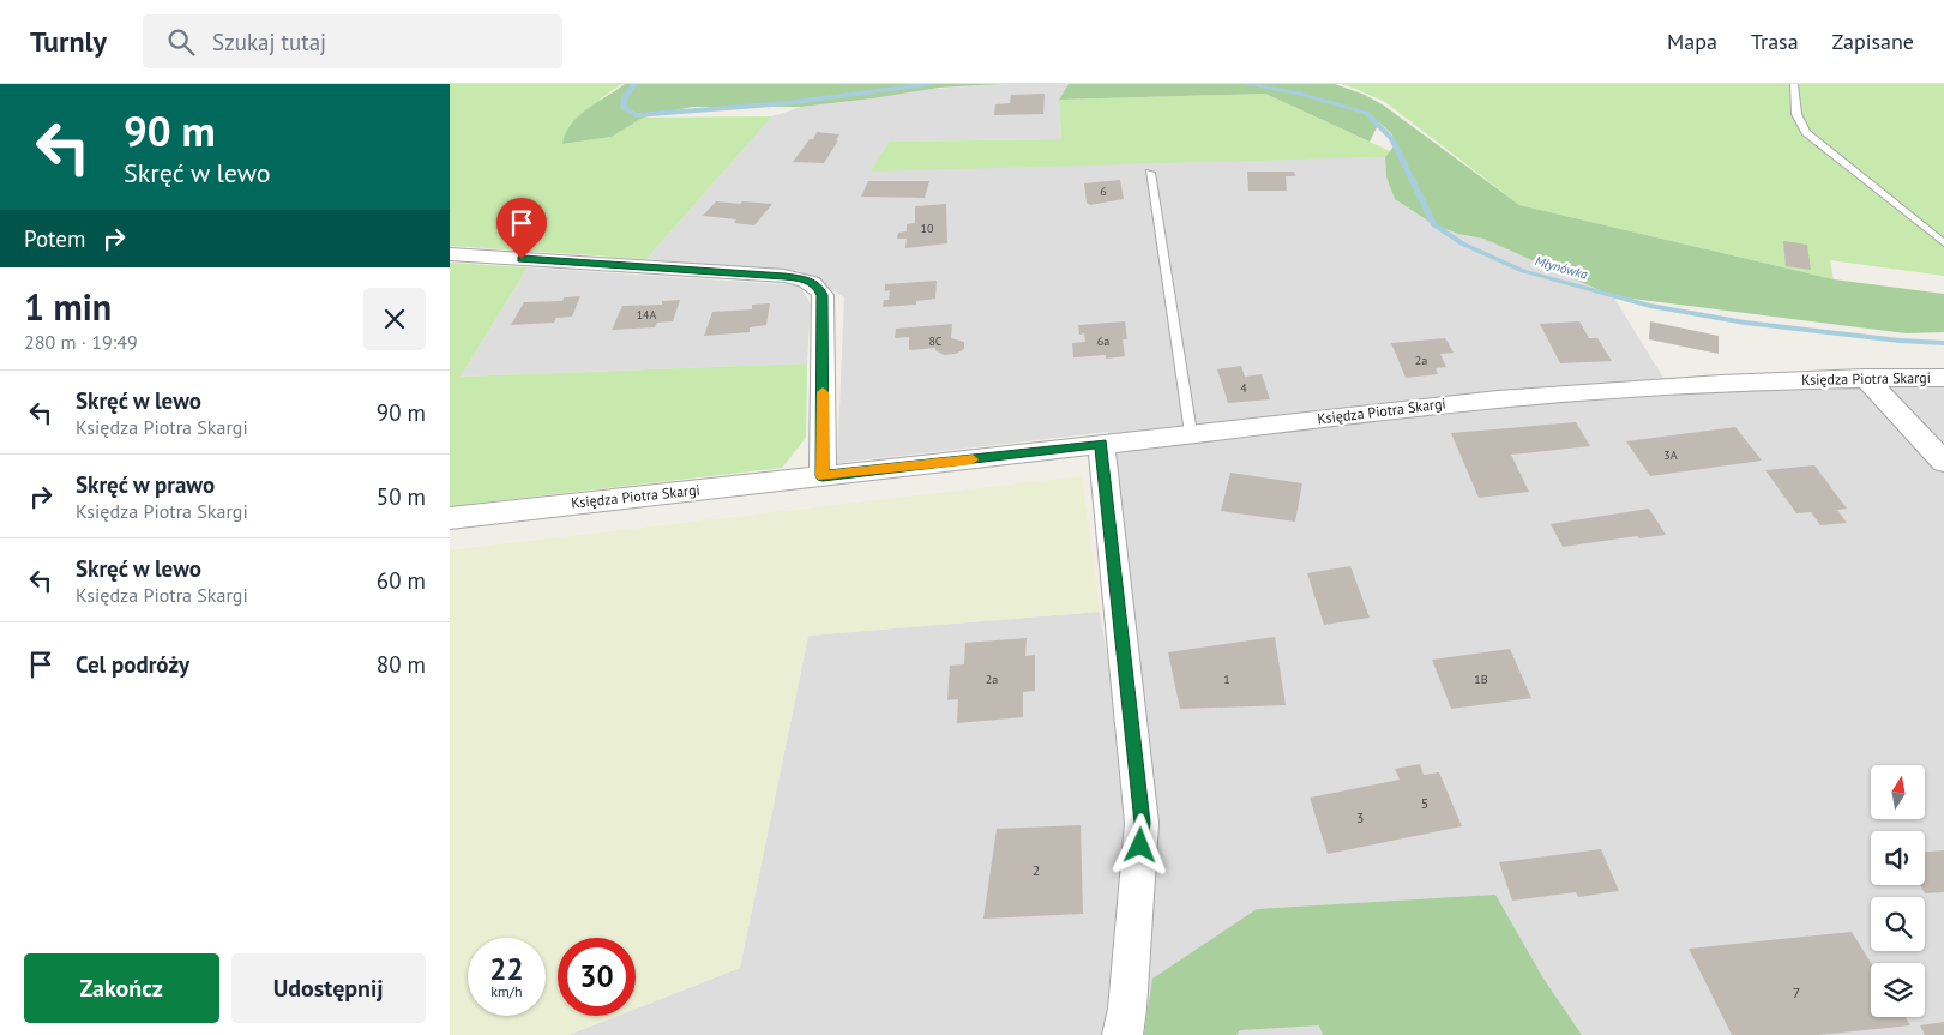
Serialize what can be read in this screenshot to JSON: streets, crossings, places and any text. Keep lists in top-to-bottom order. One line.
{"streets":{"street":["Księdza Piotra Skargi"]},"water":["Młynówka"],"house_numbers":["6","10","14A","8C","6a","2a","4","3A","2a","1","1B","5","3","2","7"],"north":"top","page":{"header":"Turnly","search":"Szukaj tutaj","nav":["Mapa","Trasa","Zapisane"],"turn":["90 m","Skręć w lewo"],"then":"Potem","heading":["1 min","280 m · 19:49"],"list":[{"name":"Skręć w lewo","note":"Księdza Piotra Skargi","value":"90 m"},{"name":"Skręć w prawo","note":"Księdza Piotra Skargi","value":"50 m"},{"name":"Skręć w lewo","note":"Księdza Piotra Skargi","value":"60 m"},{"name":"Cel podróży","value":"80 m"}],"speed":"22 km/h","limit":"30","buttons":["Zakończ","Udostępnij"]}}
